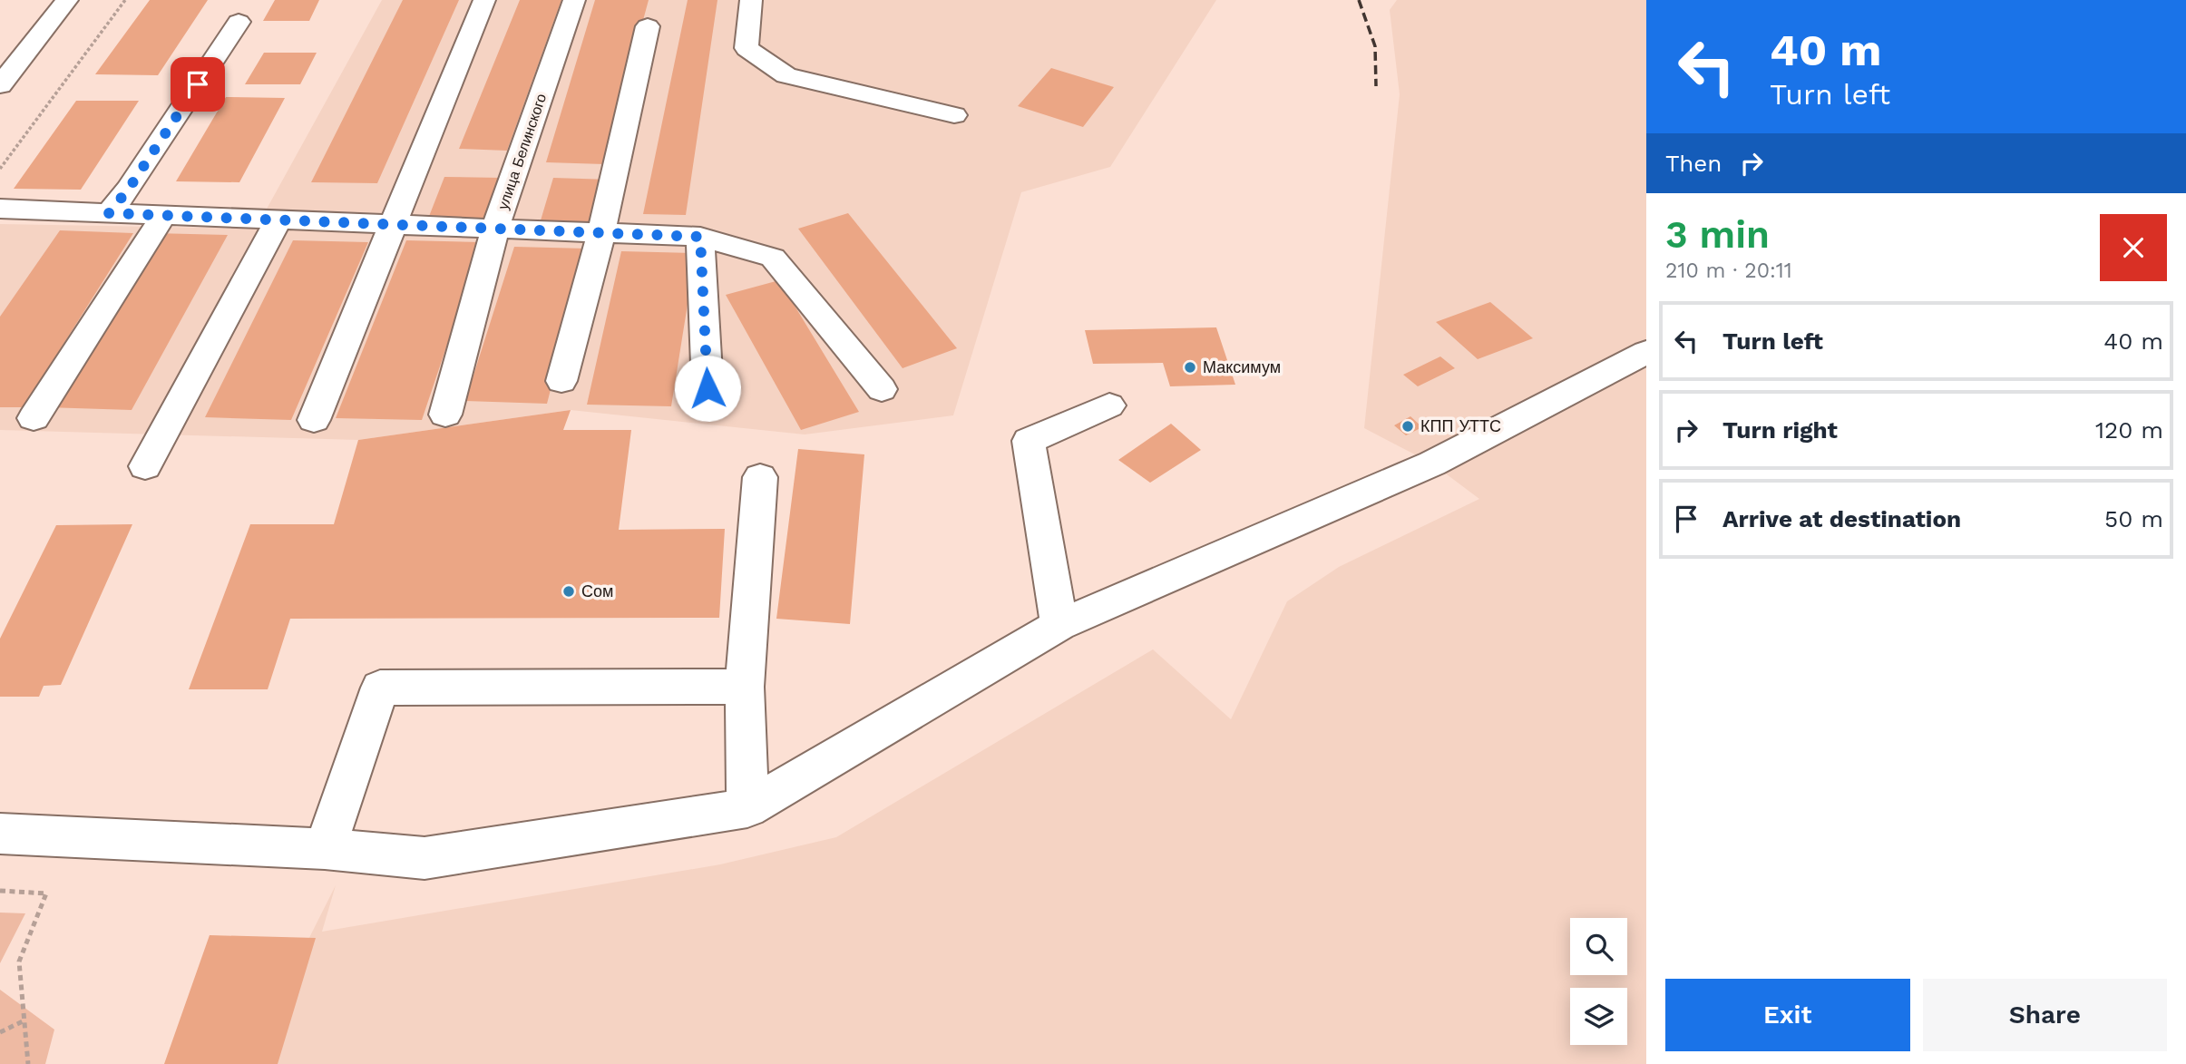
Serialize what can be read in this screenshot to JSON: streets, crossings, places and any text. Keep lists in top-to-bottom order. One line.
{"streets":{"street":["улица Белинского"]},"places":["Максимум","КПП УТТС","Сом"],"page":{"turn":["40 m","Turn left"],"then":"Then","heading":["3 min","210 m · 20:11"],"list":[{"name":"Turn left","value":"40 m"},{"name":"Turn right","value":"120 m"},{"name":"Arrive at destination","value":"50 m"}],"buttons":["Exit","Share"]}}
